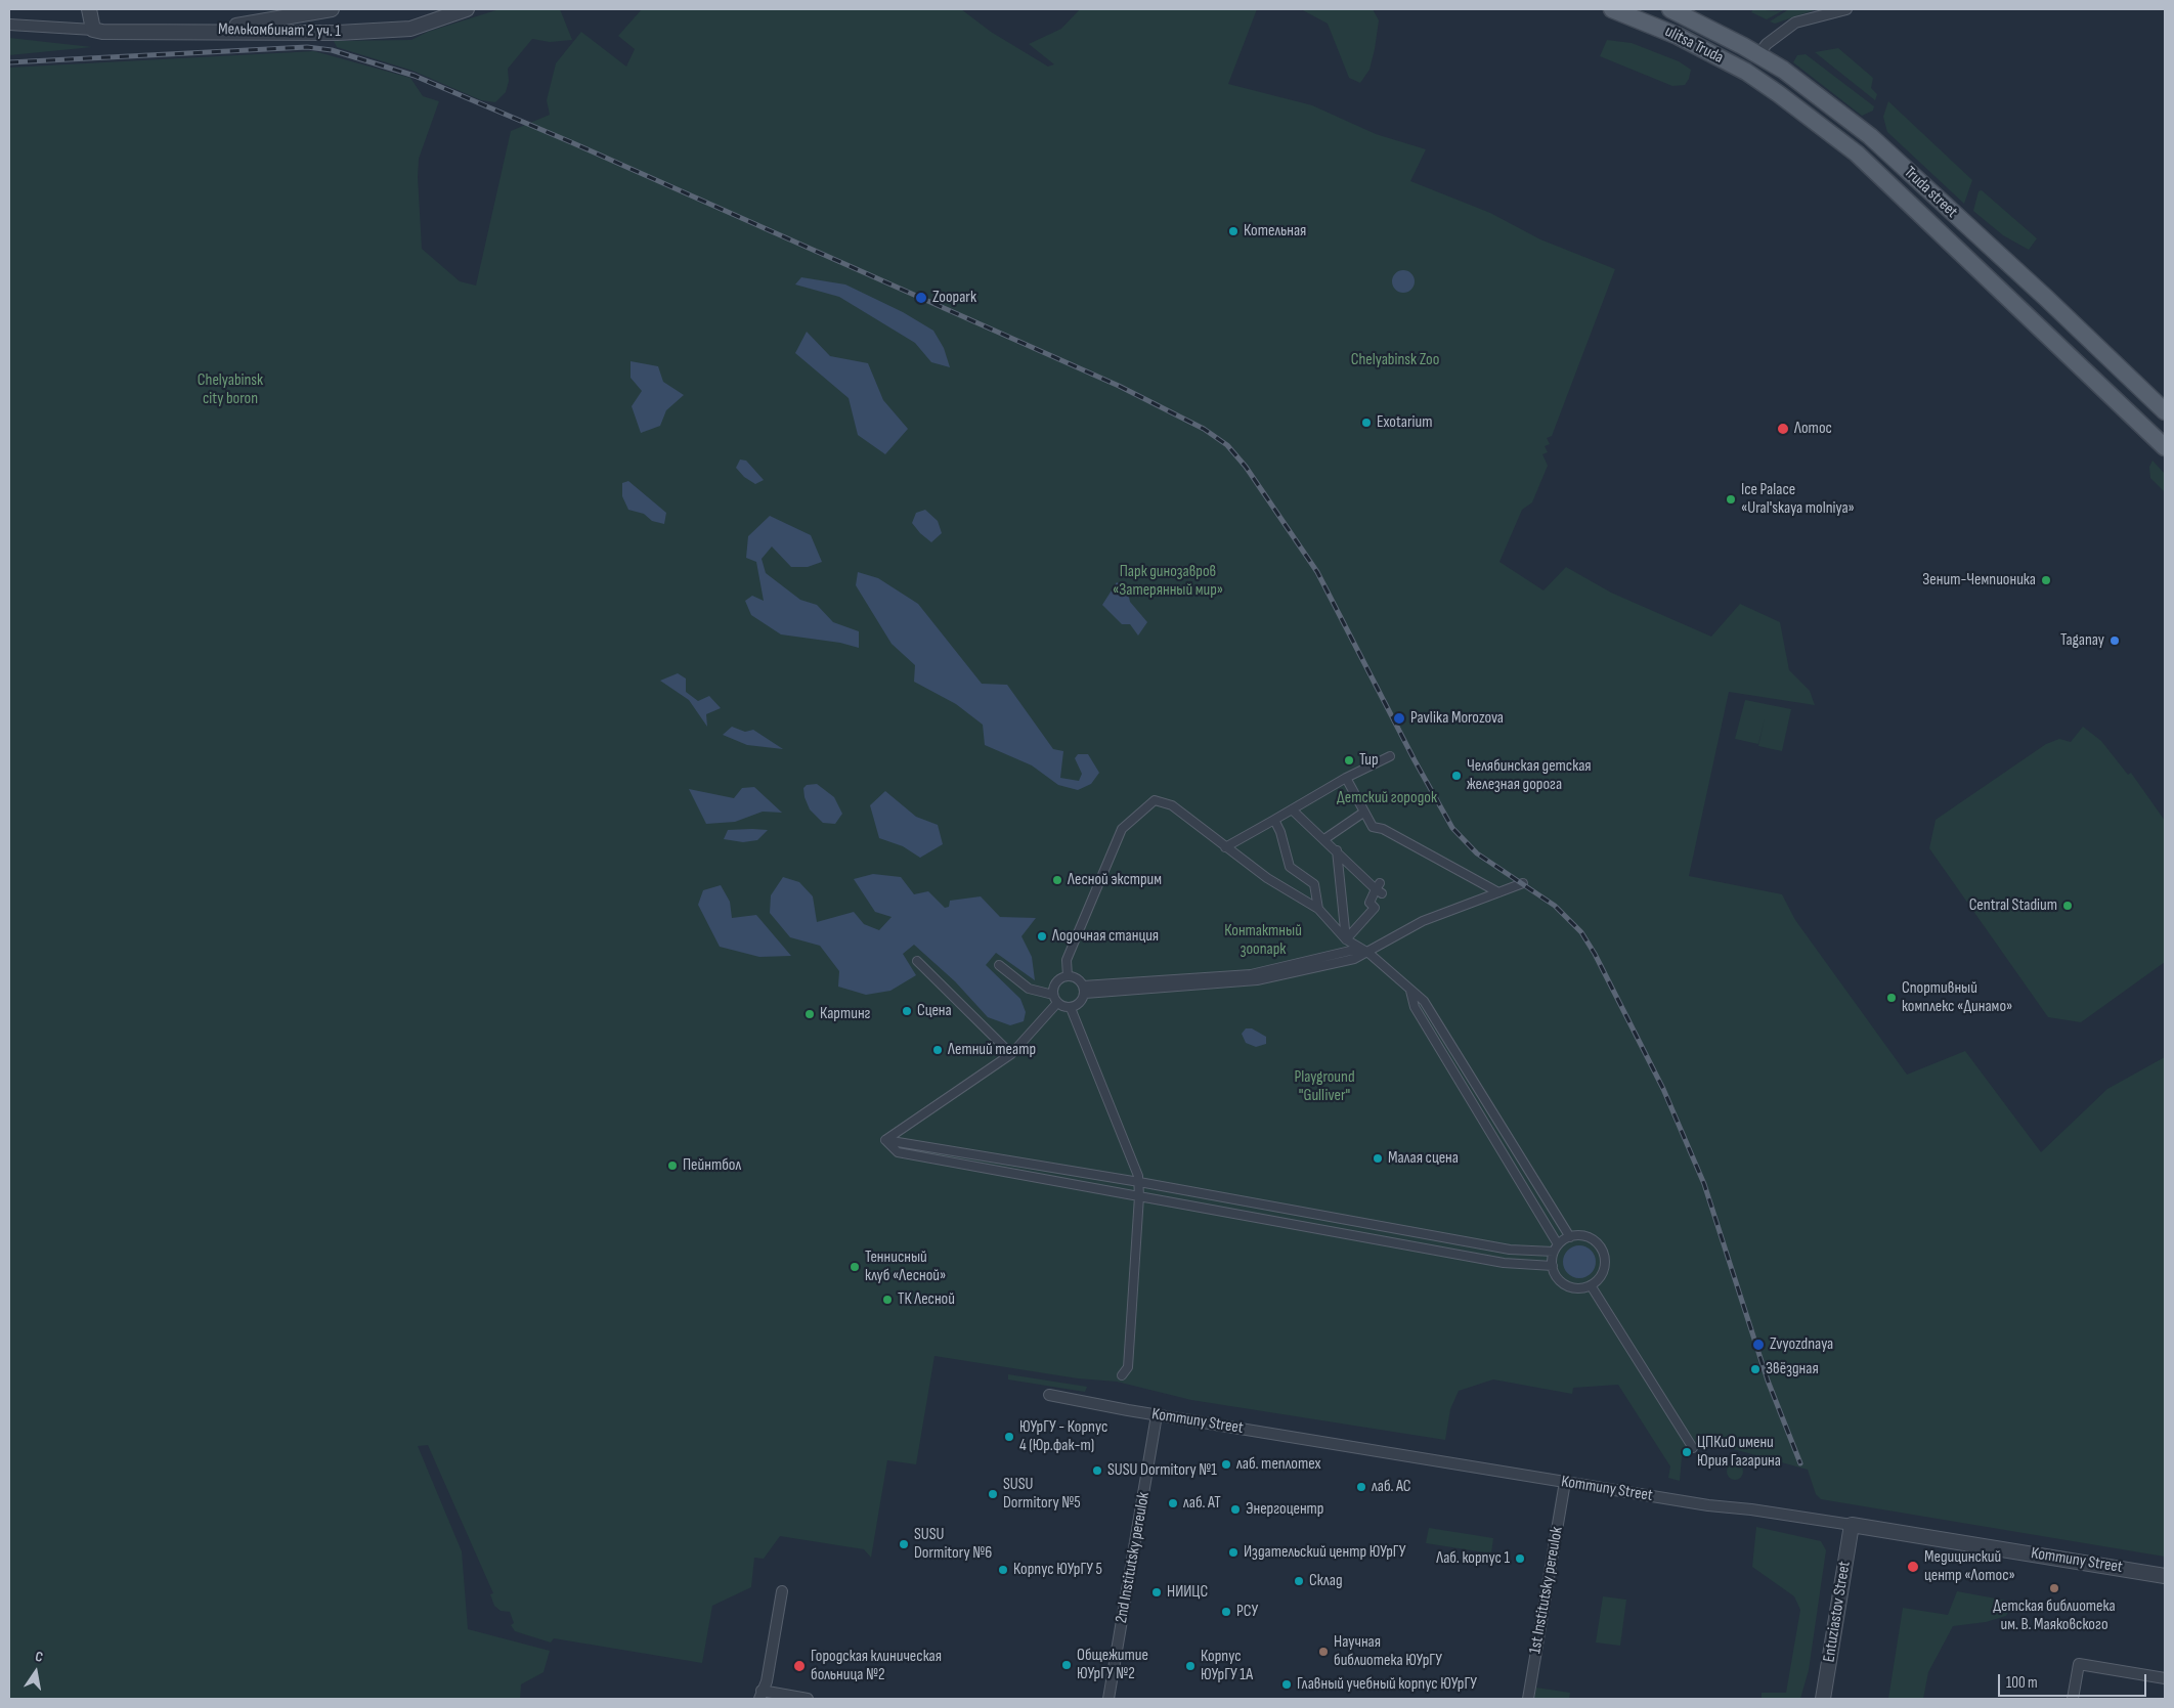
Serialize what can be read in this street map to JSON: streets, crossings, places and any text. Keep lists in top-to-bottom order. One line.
{"streets":{"main road":["ulitsa Truda","Truda street"],"street":["Мелькомбинат 2 уч. 1","Kommuny Street","2nd Institutsky pereulok","1st Institutsky pereulok","Entuziastov Street"]},"crossings":[["ulitsa Truda","Truda street"],["Kommuny Street","2nd Institutsky pereulok"],["Kommuny Street","1st Institutsky pereulok"],["Kommuny Street","Entuziastov Street"]],"parks":["Chelyabinsk Zoo","Chelyabinsk city boron","Парк динозавров «Затерянный мир»","Детский городок","Контактный зоопарк","Playground \"Gulliver\""],"places":["Котельная","Zoopark","Exotarium","Лотос","Ice Palace «Ural'skaya molniya»","Зенит-Чемпионика","Taganay","Pavlika Morozova","Тир","Челябинская детская железная дорога","Лесной экстрим","Central Stadium","Лодочная станция","Спортивный комплекс «Динамо»","Сцена","Картинг","Летний театр","Малая сцена","Пейнтбол","Теннисный клуб «Лесной»","ТК Лесной","Zvyozdnaya","Звёздная","ЮУрГУ - Корпус 4 (Юр.фак-т)","ЦПКиО имени Юрия Гагарина","лаб. теплотех","SUSU Dormitory №1","лаб. АС","SUSU Dormitory №5","лаб. АТ","Энергоцентр","SUSU Dormitory №6","Издательский центр ЮУрГУ","Лаб. корпус 1","Медицинский центр «Лотос»","Корпус ЮУрГУ 5","Склад","Детская библиотека им. В. Маяковского","НИИЦС","РСУ","Научная библиотека ЮУрГУ","Общежитие ЮУрГУ №2","Городская клиническая больница №2","Корпус ЮУрГУ 1А","Главный учебный корпус ЮУрГУ"],"scale_bar":"100 m","north":"top"}
